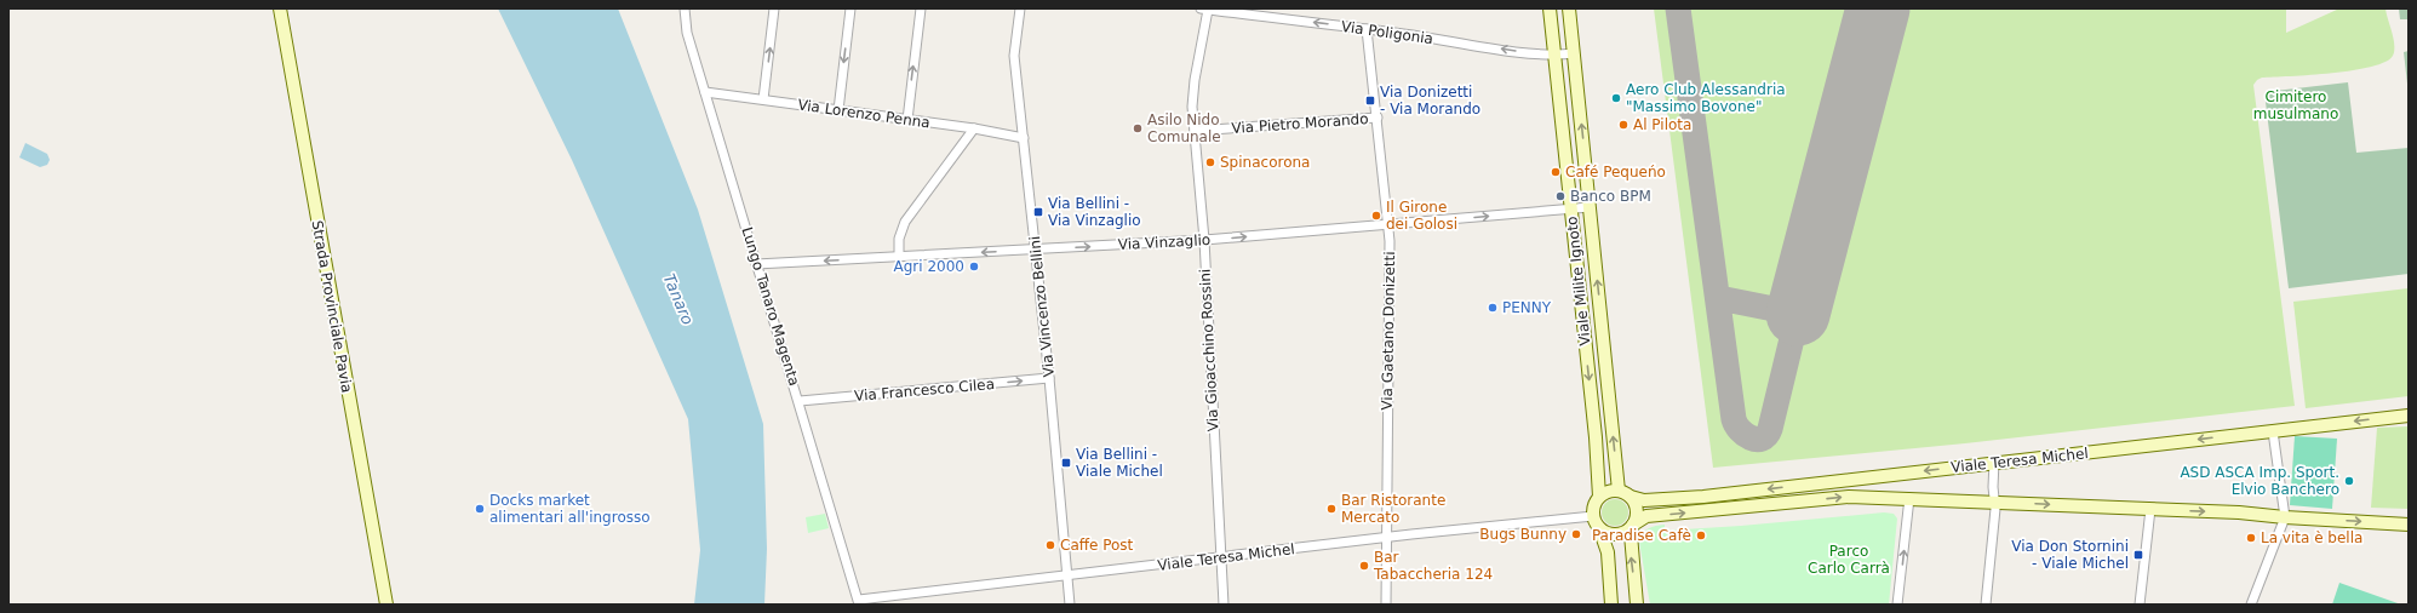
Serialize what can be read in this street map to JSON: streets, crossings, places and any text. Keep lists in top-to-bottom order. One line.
{"streets":{"main road":["Viale Milite Ignoto","Strada Provinciale Pavia","Viale Teresa Michel"],"street":["Via Poligonia","Via Lorenzo Penna","Via Pietro Morando","Via Vinzaglio","Lungo Tanaro Magenta","Via Vincenzo Bellini","Via Gaetano Donizetti","Via Gioacchino Rossini","Via Francesco Cilea"]},"crossings":[["Via Poligonia","Viale Milite Ignoto"],["Via Poligonia","Via Gaetano Donizetti"],["Via Poligonia","Via Gioacchino Rossini"],["Via Lorenzo Penna","Lungo Tanaro Magenta"],["Via Lorenzo Penna","Via Vincenzo Bellini"],["Via Pietro Morando","Via Gaetano Donizetti"],["Via Pietro Morando","Via Gioacchino Rossini"],["Via Vinzaglio","Viale Milite Ignoto"],["Via Vinzaglio","Lungo Tanaro Magenta"],["Via Vinzaglio","Via Vincenzo Bellini"],["Via Vinzaglio","Via Gaetano Donizetti"],["Via Vinzaglio","Via Gioacchino Rossini"],["Viale Milite Ignoto","Viale Teresa Michel"],["Lungo Tanaro Magenta","Via Francesco Cilea"],["Lungo Tanaro Magenta","Viale Teresa Michel"],["Via Vincenzo Bellini","Via Francesco Cilea"],["Via Vincenzo Bellini","Viale Teresa Michel"],["Via Gaetano Donizetti","Viale Teresa Michel"],["Via Gioacchino Rossini","Viale Teresa Michel"]],"one_way":["Via Poligonia","Via Francesco Cilea","Viale Teresa Michel"],"water":["Tanaro"],"parks":["Cimitero musulmano","Parco Carlo Carrà"],"places":{"other":["Aero Club Alessandria \"Massimo Bovone\"","Al Pilota","Asilo Nido Comunale","Spinacorona","Café Pequeńo","Banco BPM","Il Girone dei Golosi","Agri 2000","PENNY","ASD ASCA Imp. Sport. Elvio Banchero","Docks market alimentari all'ingrosso","Bar Ristorante Mercato","Bugs Bunny","Paradise Cafè","La vita è bella","Caffe Post","Bar Tabaccheria 124"],"transit":["Via Donizetti - Via Morando","Via Bellini - Via Vinzaglio","Via Bellini - Viale Michel","Via Don Stornini - Viale Michel"]}}
